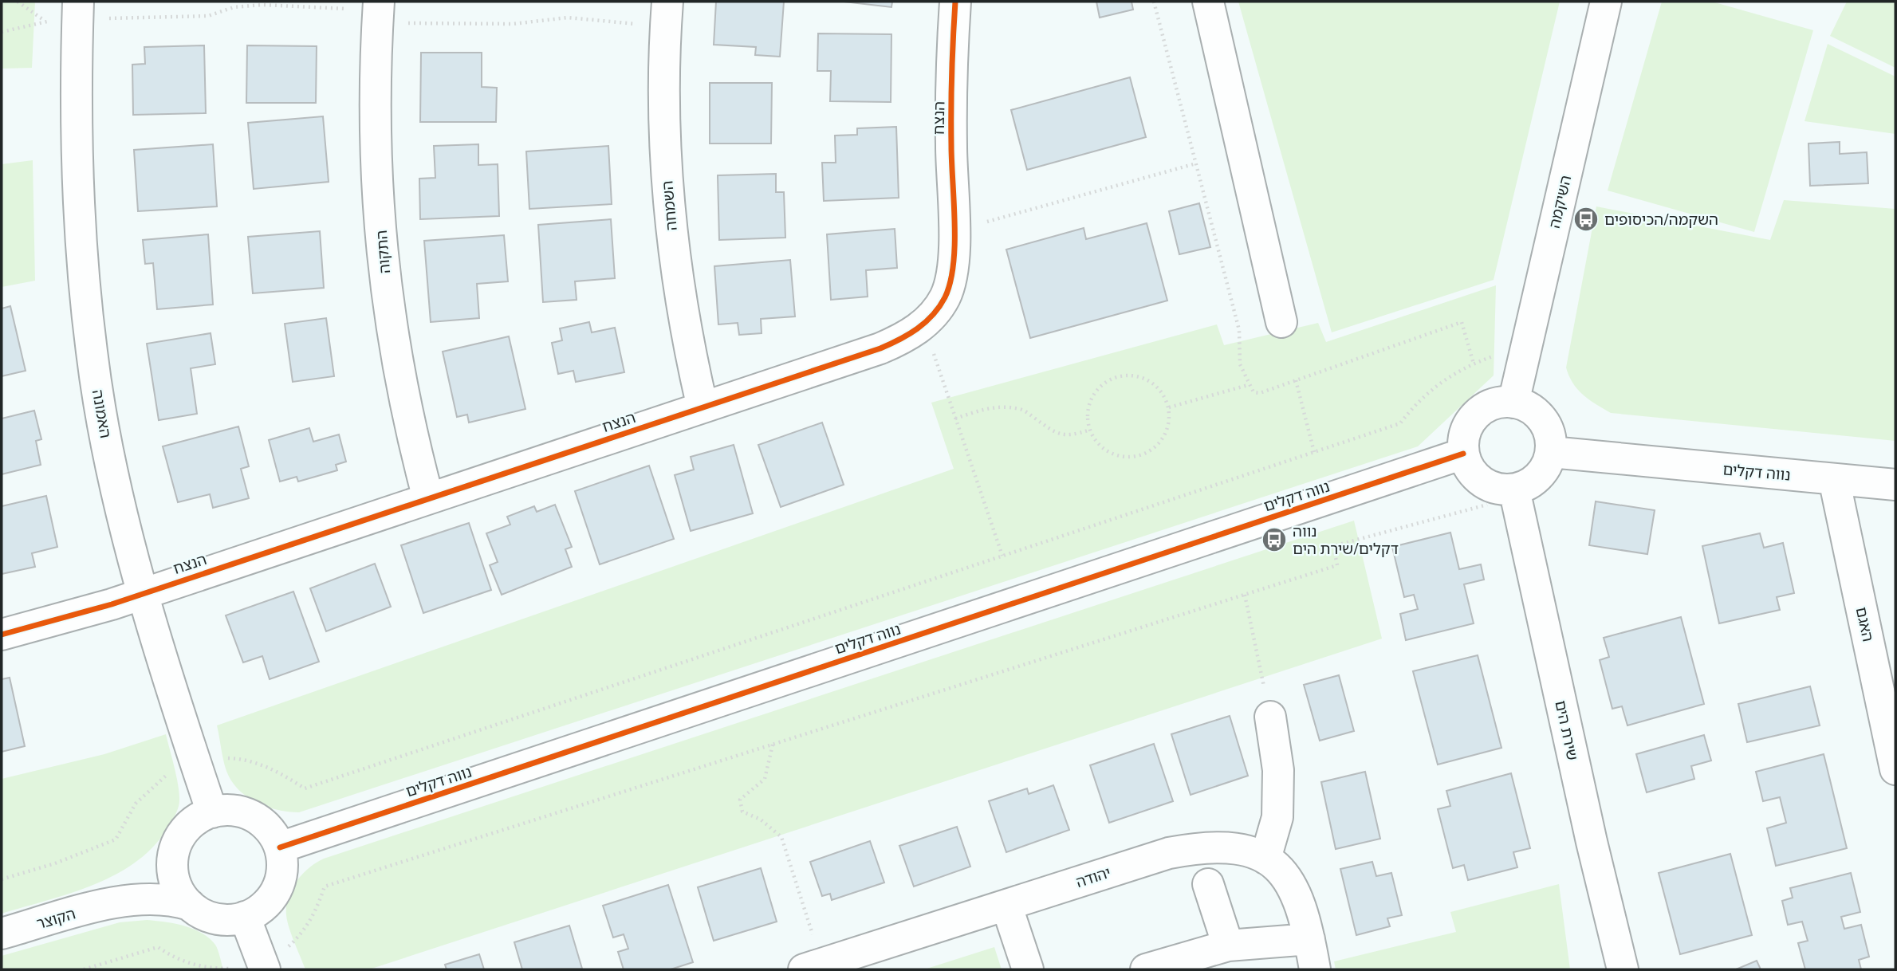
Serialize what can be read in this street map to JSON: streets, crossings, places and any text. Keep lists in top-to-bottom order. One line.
{"streets":{"street":["הנצח","השיקמה","השמחה","התקוה","האמונה","נווה דקלים","האגם","שירת הים","יהודה","הקוצר"]},"crossings":[["הנצח","השמחה"],["הנצח","התקוה"],["הנצח","האמונה"],["השיקמה","נווה דקלים"],["השיקמה","שירת הים"],["האמונה","נווה דקלים"],["האמונה","הקוצר"],["נווה דקלים","האגם"],["נווה דקלים","שירת הים"],["נווה דקלים","הקוצר"]],"places":{"bus stop":["השקמה/הכיסופים","נווה דקלים/שירת הים"]}}
